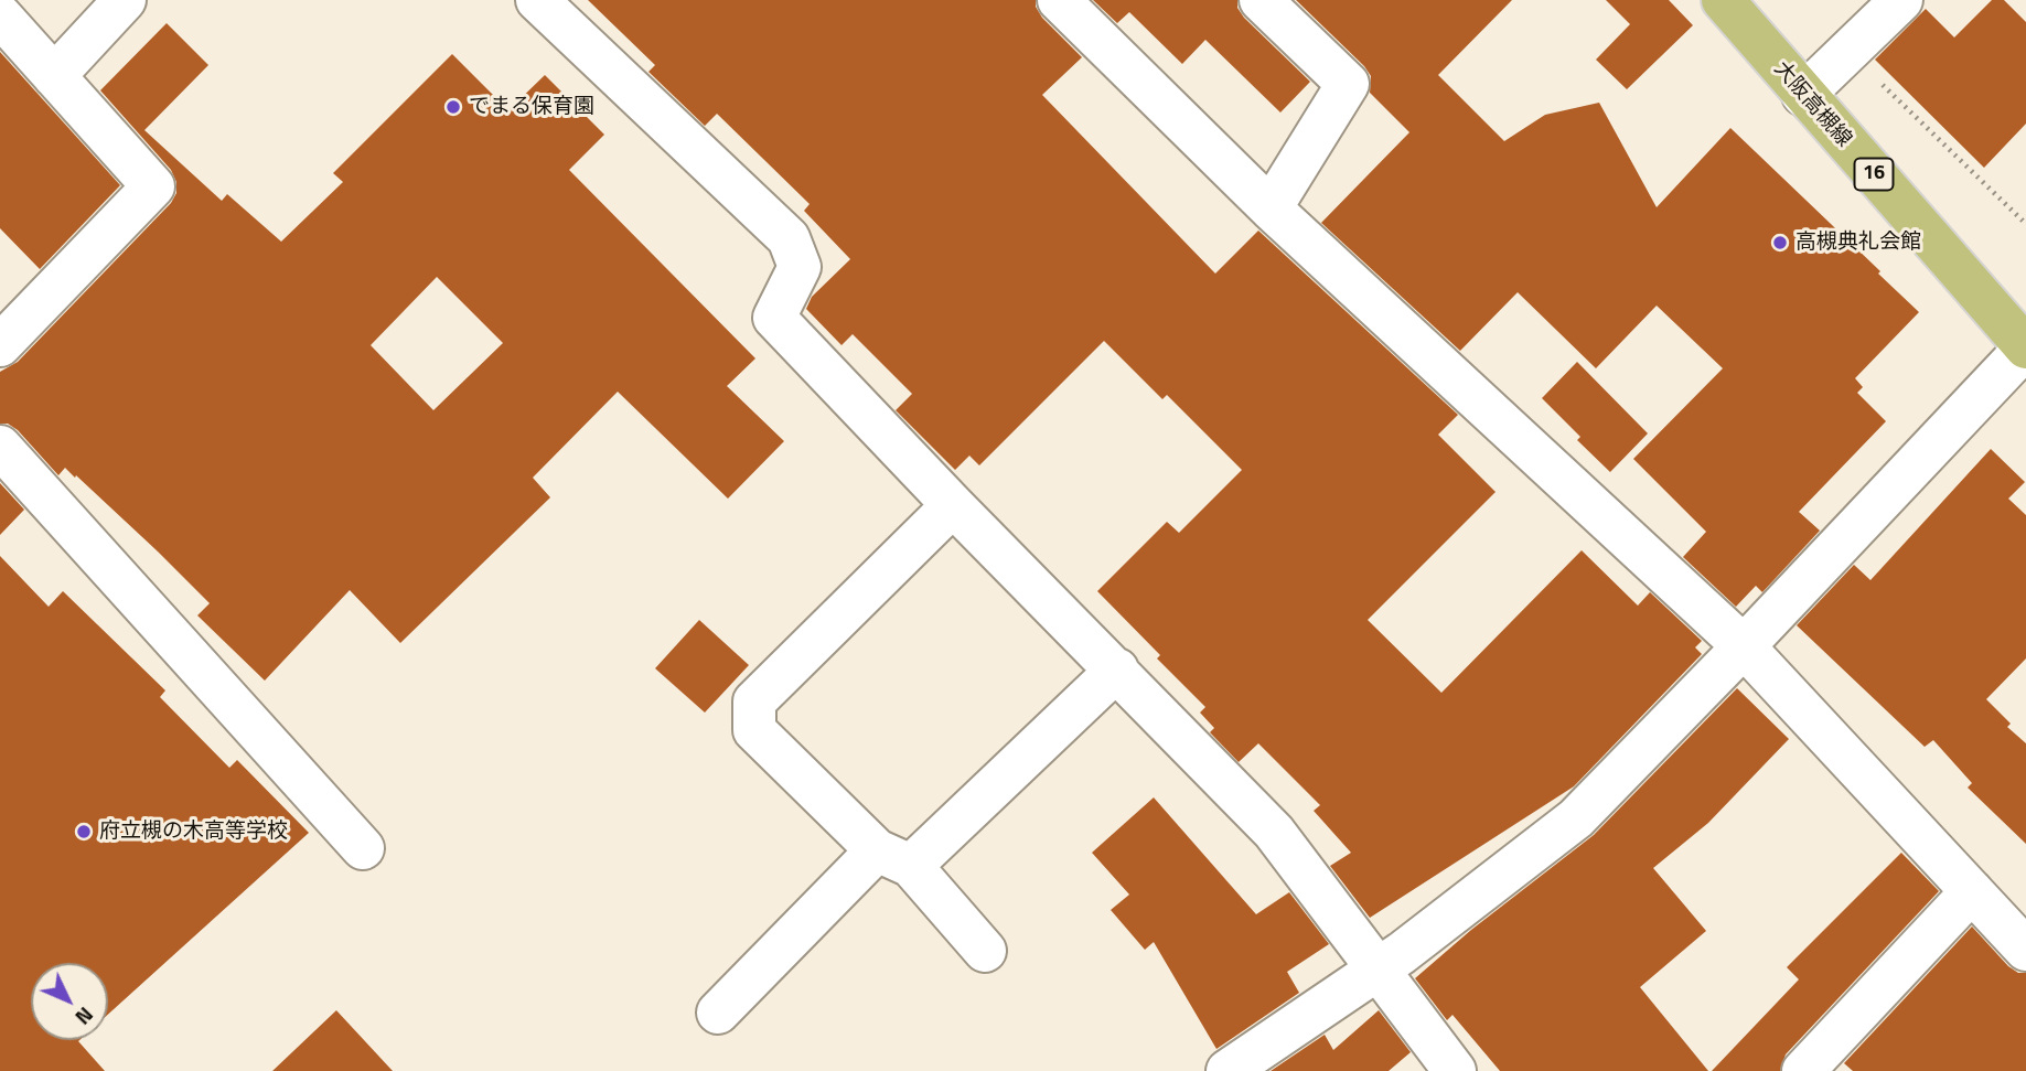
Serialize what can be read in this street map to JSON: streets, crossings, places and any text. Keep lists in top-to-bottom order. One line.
{"streets":{"main road":["大阪高槻線","16"]},"places":["でまる保育園","高槻典礼会館","府立槻の木高等学校"],"north":"bottom right"}
